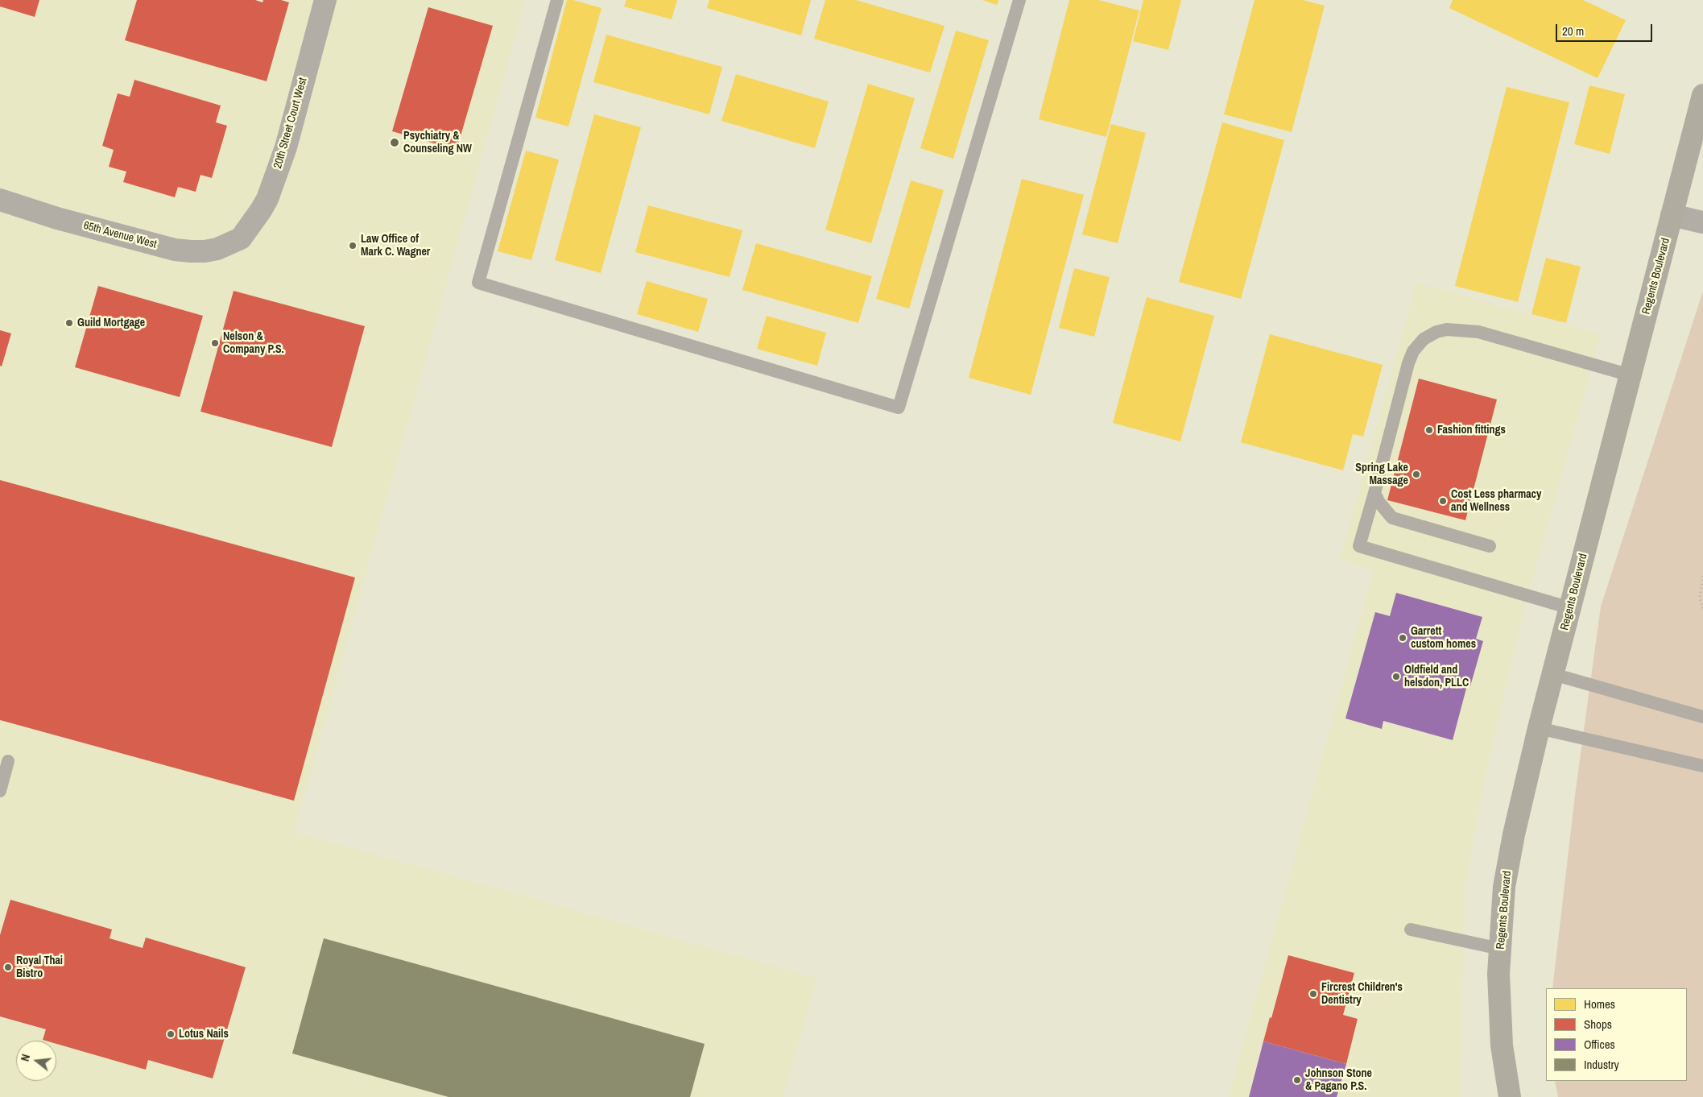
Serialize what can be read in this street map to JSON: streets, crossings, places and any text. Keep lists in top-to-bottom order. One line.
{"streets":{"main road":["Regents Boulevard"],"street":["20th Street Court West","65th Avenue West"]},"crossings":[["20th Street Court West","65th Avenue West"]],"places":["Psychiatry & Counseling NW","Law Office of Mark C. Wagner","Guild Mortgage","Nelson & Company P.S.","Fashion fittings","Spring Lake Massage","Cost Less pharmacy and Wellness","Garrett custom homes","Oldfield and helsdon, PLLC","Royal Thai Bistro","Fircrest Children's Dentistry","Lotus Nails","Johnson Stone & Pagano P.S."],"legend":["Homes","Shops","Offices","Industry"],"scale_bar":"20 m","north":"left"}
